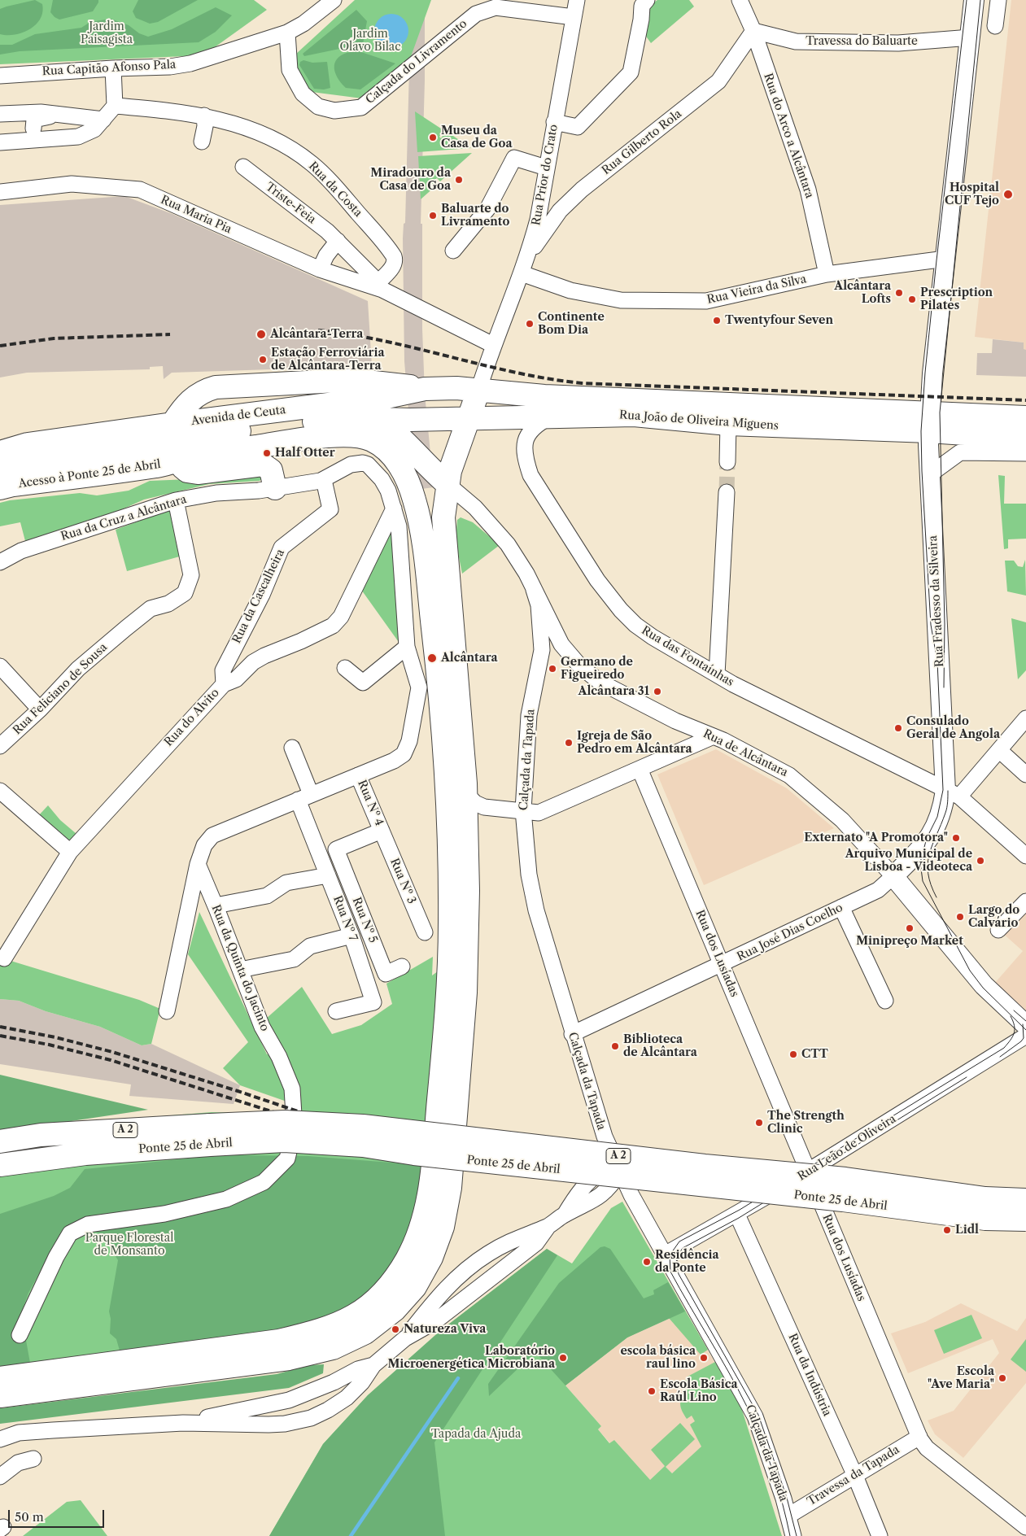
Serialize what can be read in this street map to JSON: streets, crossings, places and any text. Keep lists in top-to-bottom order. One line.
{"streets":{"highway":["Avenida de Ceuta","Rua João de Oliveira Miguens","Acesso à Ponte 25 de Abril","A 2","Ponte 25 de Abril"],"main road":["Rua Fradesso da Silveira"],"street":["Travessa do Baluarte","Calçada do Livramento","Rua Capitão Afonso Pala","Rua do Arco a Alcântara","Rua Gilberto Rola","Rua Prior do Crato","Rua da Costa","Triste-Feia","Rua Maria Pia","Rua Vieira da Silva","Rua da Cruz a Alcântara","Rua da Cascalheira","Rua das Fontaínhas","Rua Feliciano de Sousa","Rua do Alvito","Rua de Alcântara","Calçada da Tapada","Rua Nº 4","Rua Nº 3","Rua Nº 7","Rua Nº 5","Rua José Dias Coelho","Rua dos Lusíadas","Rua da Quinta do Jacinto","Rua Leão de Oliveira","Rua da Indústria","Travessa da Tapada"]},"crossings":[["Travessa do Baluarte","Rua do Arco a Alcântara"],["Travessa do Baluarte","Rua Gilberto Rola"],["Travessa do Baluarte","Rua Fradesso da Silveira"],["Calçada do Livramento","Rua Capitão Afonso Pala"],["Calçada do Livramento","Rua Prior do Crato"],["Rua do Arco a Alcântara","Rua Gilberto Rola"],["Rua do Arco a Alcântara","Rua Vieira da Silva"],["Rua Gilberto Rola","Rua Prior do Crato"],["Rua Prior do Crato","Rua Vieira da Silva"],["Rua Prior do Crato","Avenida de Ceuta"],["Rua Prior do Crato","Rua João de Oliveira Miguens"],["Rua da Costa","Triste-Feia"],["Rua da Costa","Rua Maria Pia"],["Triste-Feia","Rua Maria Pia"],["Rua Vieira da Silva","Rua Fradesso da Silveira"],["Avenida de Ceuta","Rua João de Oliveira Miguens"],["Avenida de Ceuta","Acesso à Ponte 25 de Abril"],["Rua João de Oliveira Miguens","Rua Fradesso da Silveira"],["Rua João de Oliveira Miguens","Rua das Fontaínhas"],["Rua da Cruz a Alcântara","Rua da Cascalheira"],["Rua da Cruz a Alcântara","Rua Feliciano de Sousa"],["Rua da Cruz a Alcântara","Rua do Alvito"],["Rua da Cascalheira","Rua do Alvito"],["Rua Fradesso da Silveira","Rua das Fontaínhas"],["Rua Fradesso da Silveira","Rua de Alcântara"],["Rua Fradesso da Silveira","Rua José Dias Coelho"],["Rua de Alcântara","Calçada da Tapada"],["Rua de Alcântara","Rua José Dias Coelho"],["Calçada da Tapada","Rua José Dias Coelho"],["Calçada da Tapada","Rua Leão de Oliveira"],["Calçada da Tapada","Travessa da Tapada"],["Rua Nº 4","Rua Nº 3"],["Rua Nº 4","Rua Nº 5"],["Rua Nº 3","Rua Nº 5"],["Rua José Dias Coelho","Rua dos Lusíadas"],["Rua dos Lusíadas","Rua Leão de Oliveira"],["Rua dos Lusíadas","Travessa da Tapada"],["A 2","Ponte 25 de Abril"],["Rua Leão de Oliveira","Rua da Indústria"],["Rua da Indústria","Travessa da Tapada"]],"parks":["Jardim Paisagista","Jardim Olavo Bilac","Parque Florestal de Monsanto","Tapada da Ajuda"],"places":["Museu da Casa de Goa","Miradouro da Casa de Goa","Hospital CUF Tejo","Baluarte do Livramento","Alcântara Lofts","Prescription Pilates","Twentyfour Seven","Continente Bom Dia","Alcântara-Terra","Estação Ferroviária de Alcântara-Terra","Half Otter","Alcântara","Germano de Figueiredo","Alcântara 31","Consulado Geral de Angola","Igreja de São Pedro em Alcântara","Externato \"A Promotora\"","Arquivo Municipal de Lisboa - Videoteca","Largo do Calvário","Minipreço Market","Biblioteca de Alcântara","CTT","The Strength Clinic","Lidl","Residência da Ponte","Natureza Viva","Laboratório Microenergética Microbiana","escola básica raul lino","Escola \"Ave Maria\"","Escola Básica Raúl Lino"],"scale_bar":"50 m"}
